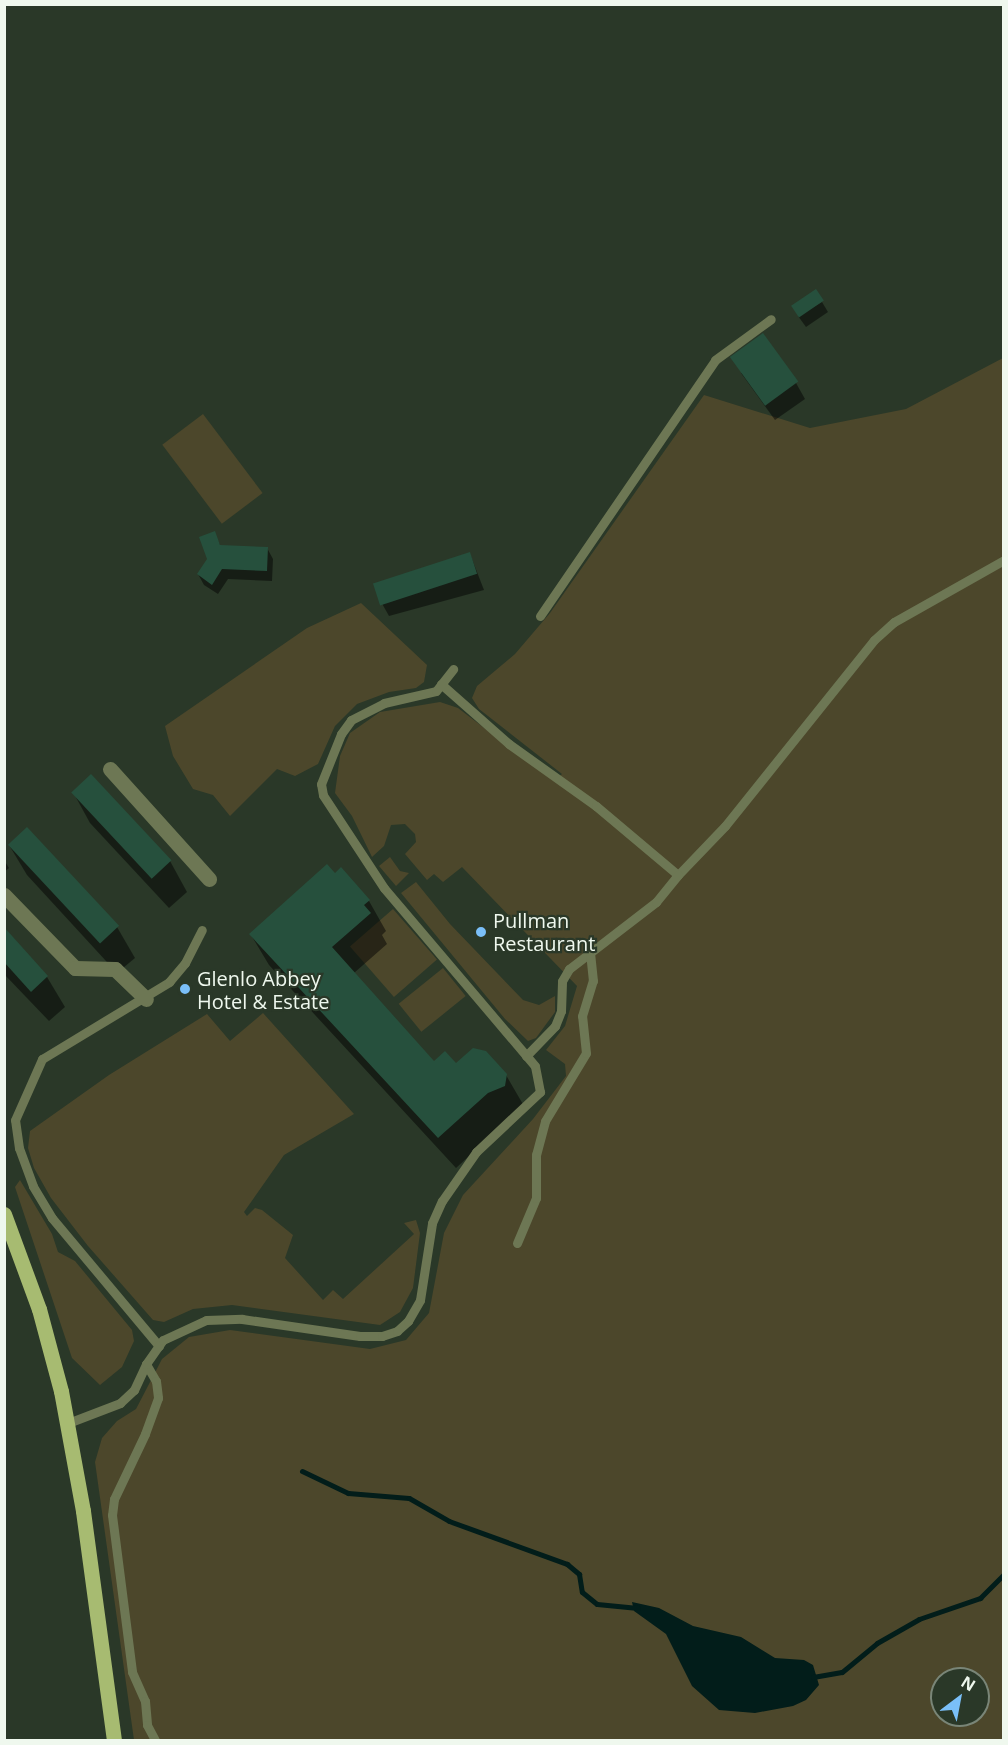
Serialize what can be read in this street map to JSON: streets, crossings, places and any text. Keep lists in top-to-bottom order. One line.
{"places":["Pullman Restaurant","Glenlo Abbey Hotel & Estate"],"north":"top right"}
